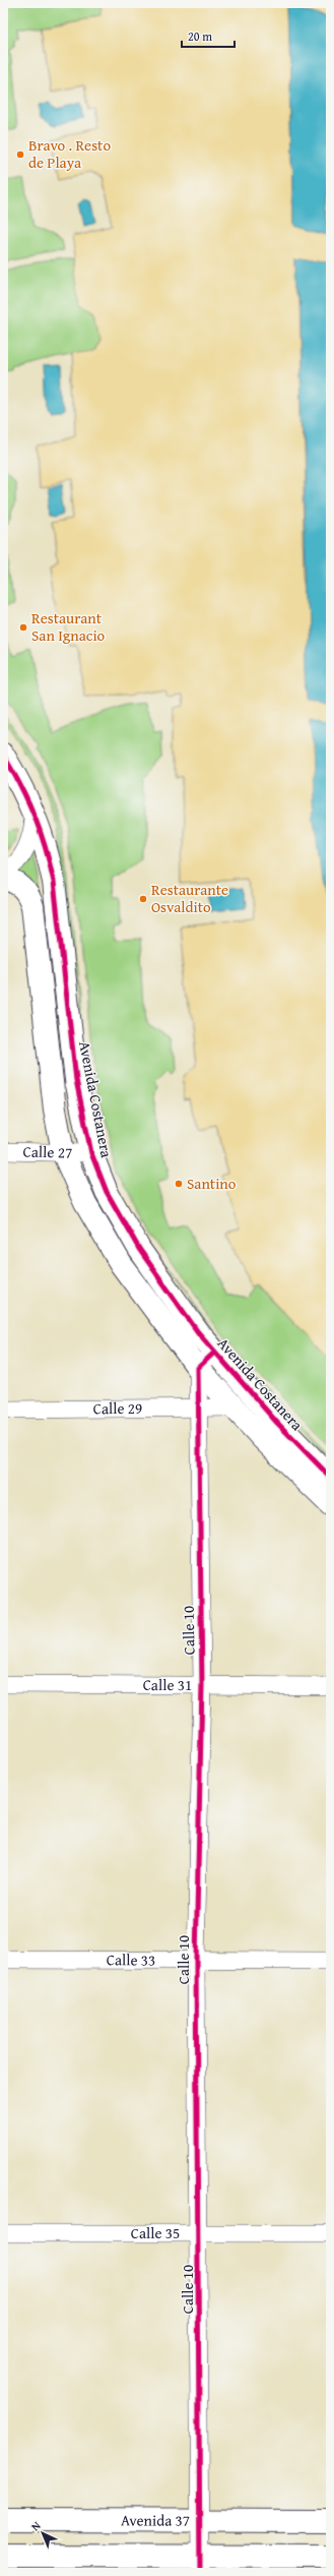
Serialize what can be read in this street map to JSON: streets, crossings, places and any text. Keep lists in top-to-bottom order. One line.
{"streets":{"main road":["Avenida Costanera","Avenida 37"],"street":["Calle 27","Calle 29","Calle 10","Calle 31","Calle 33","Calle 35"]},"crossings":[["Avenida Costanera","Calle 27"],["Avenida Costanera","Calle 29"],["Avenida Costanera","Calle 10"],["Calle 29","Calle 10"],["Calle 10","Calle 31"],["Calle 10","Calle 33"],["Calle 10","Calle 35"],["Calle 10","Avenida 37"]],"places":["Bravo . Resto de Playa","Restaurant San Ignacio","Restaurante Osvaldito","Santino"],"scale_bar":"20 m","north":"top left"}
